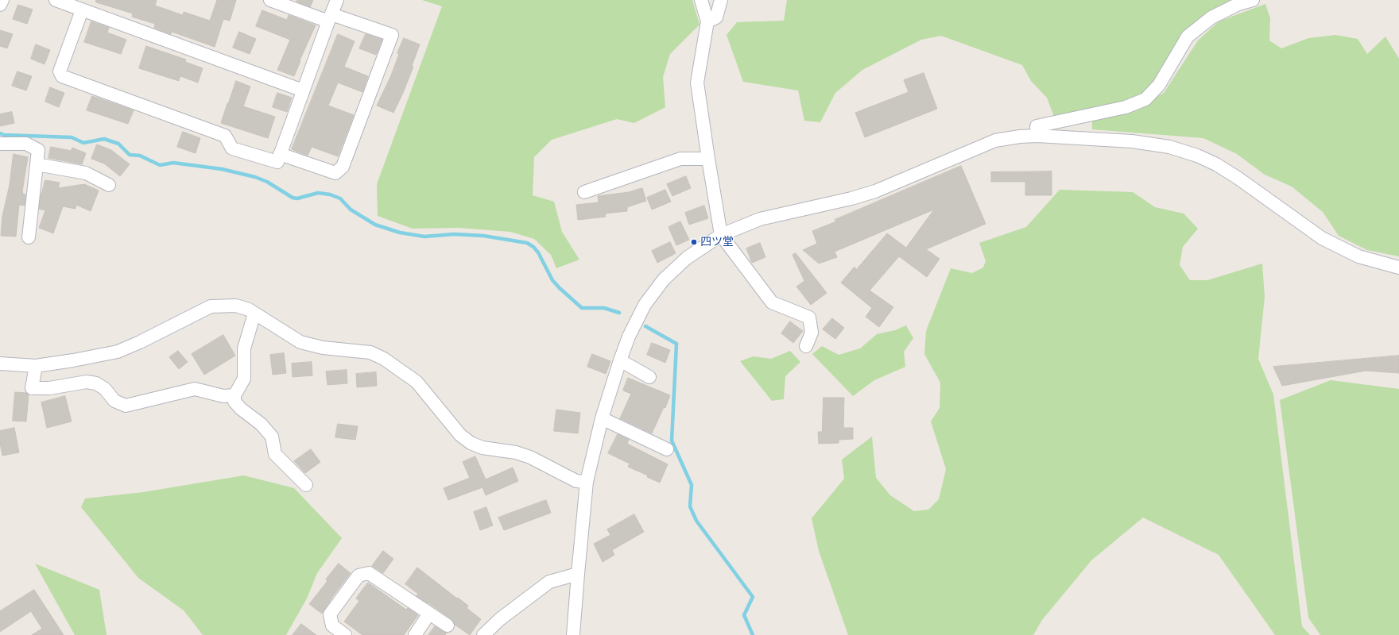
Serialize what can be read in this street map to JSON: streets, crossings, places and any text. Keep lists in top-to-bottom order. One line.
{"places":["四ツ堂"]}
